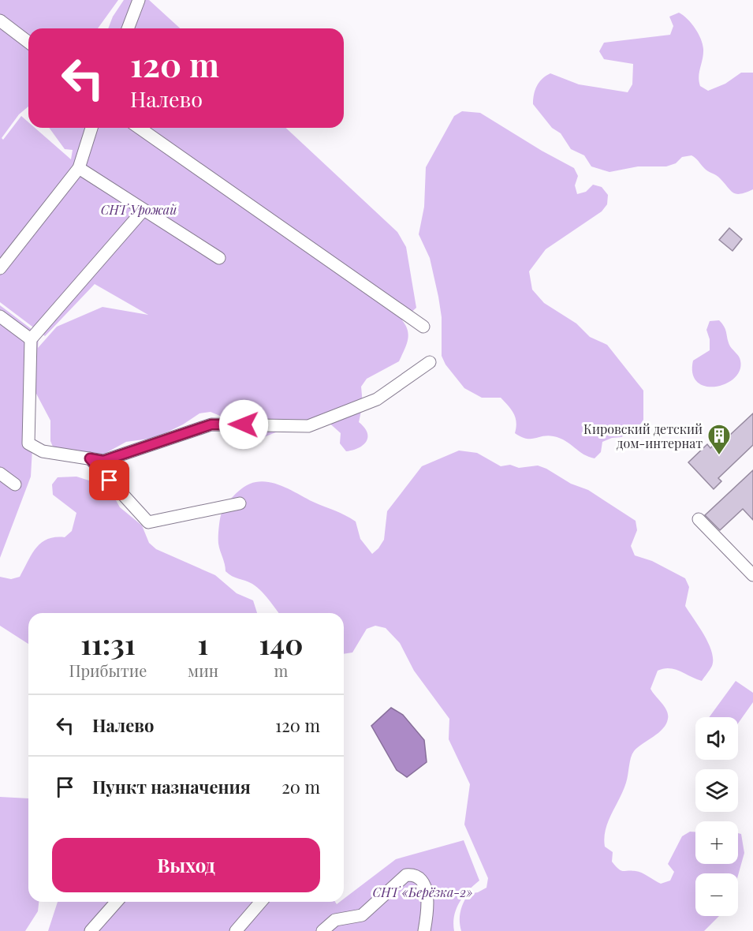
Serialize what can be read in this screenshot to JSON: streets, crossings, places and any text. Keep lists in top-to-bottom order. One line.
{"parks":["СНТ Урожай","СНТ «Берёзка-2»"],"places":{"building":["Кировский детский дом-интернат"]},"page":{"turn":["120 m","Налево"],"eta":["11:31","Прибытие","1","мин","140","m"],"list":[{"name":"Налево","value":"120 m"},{"name":"Пункт назначения","value":"20 m"}],"map_buttons":["+","−"],"buttons":"Выход"}}
